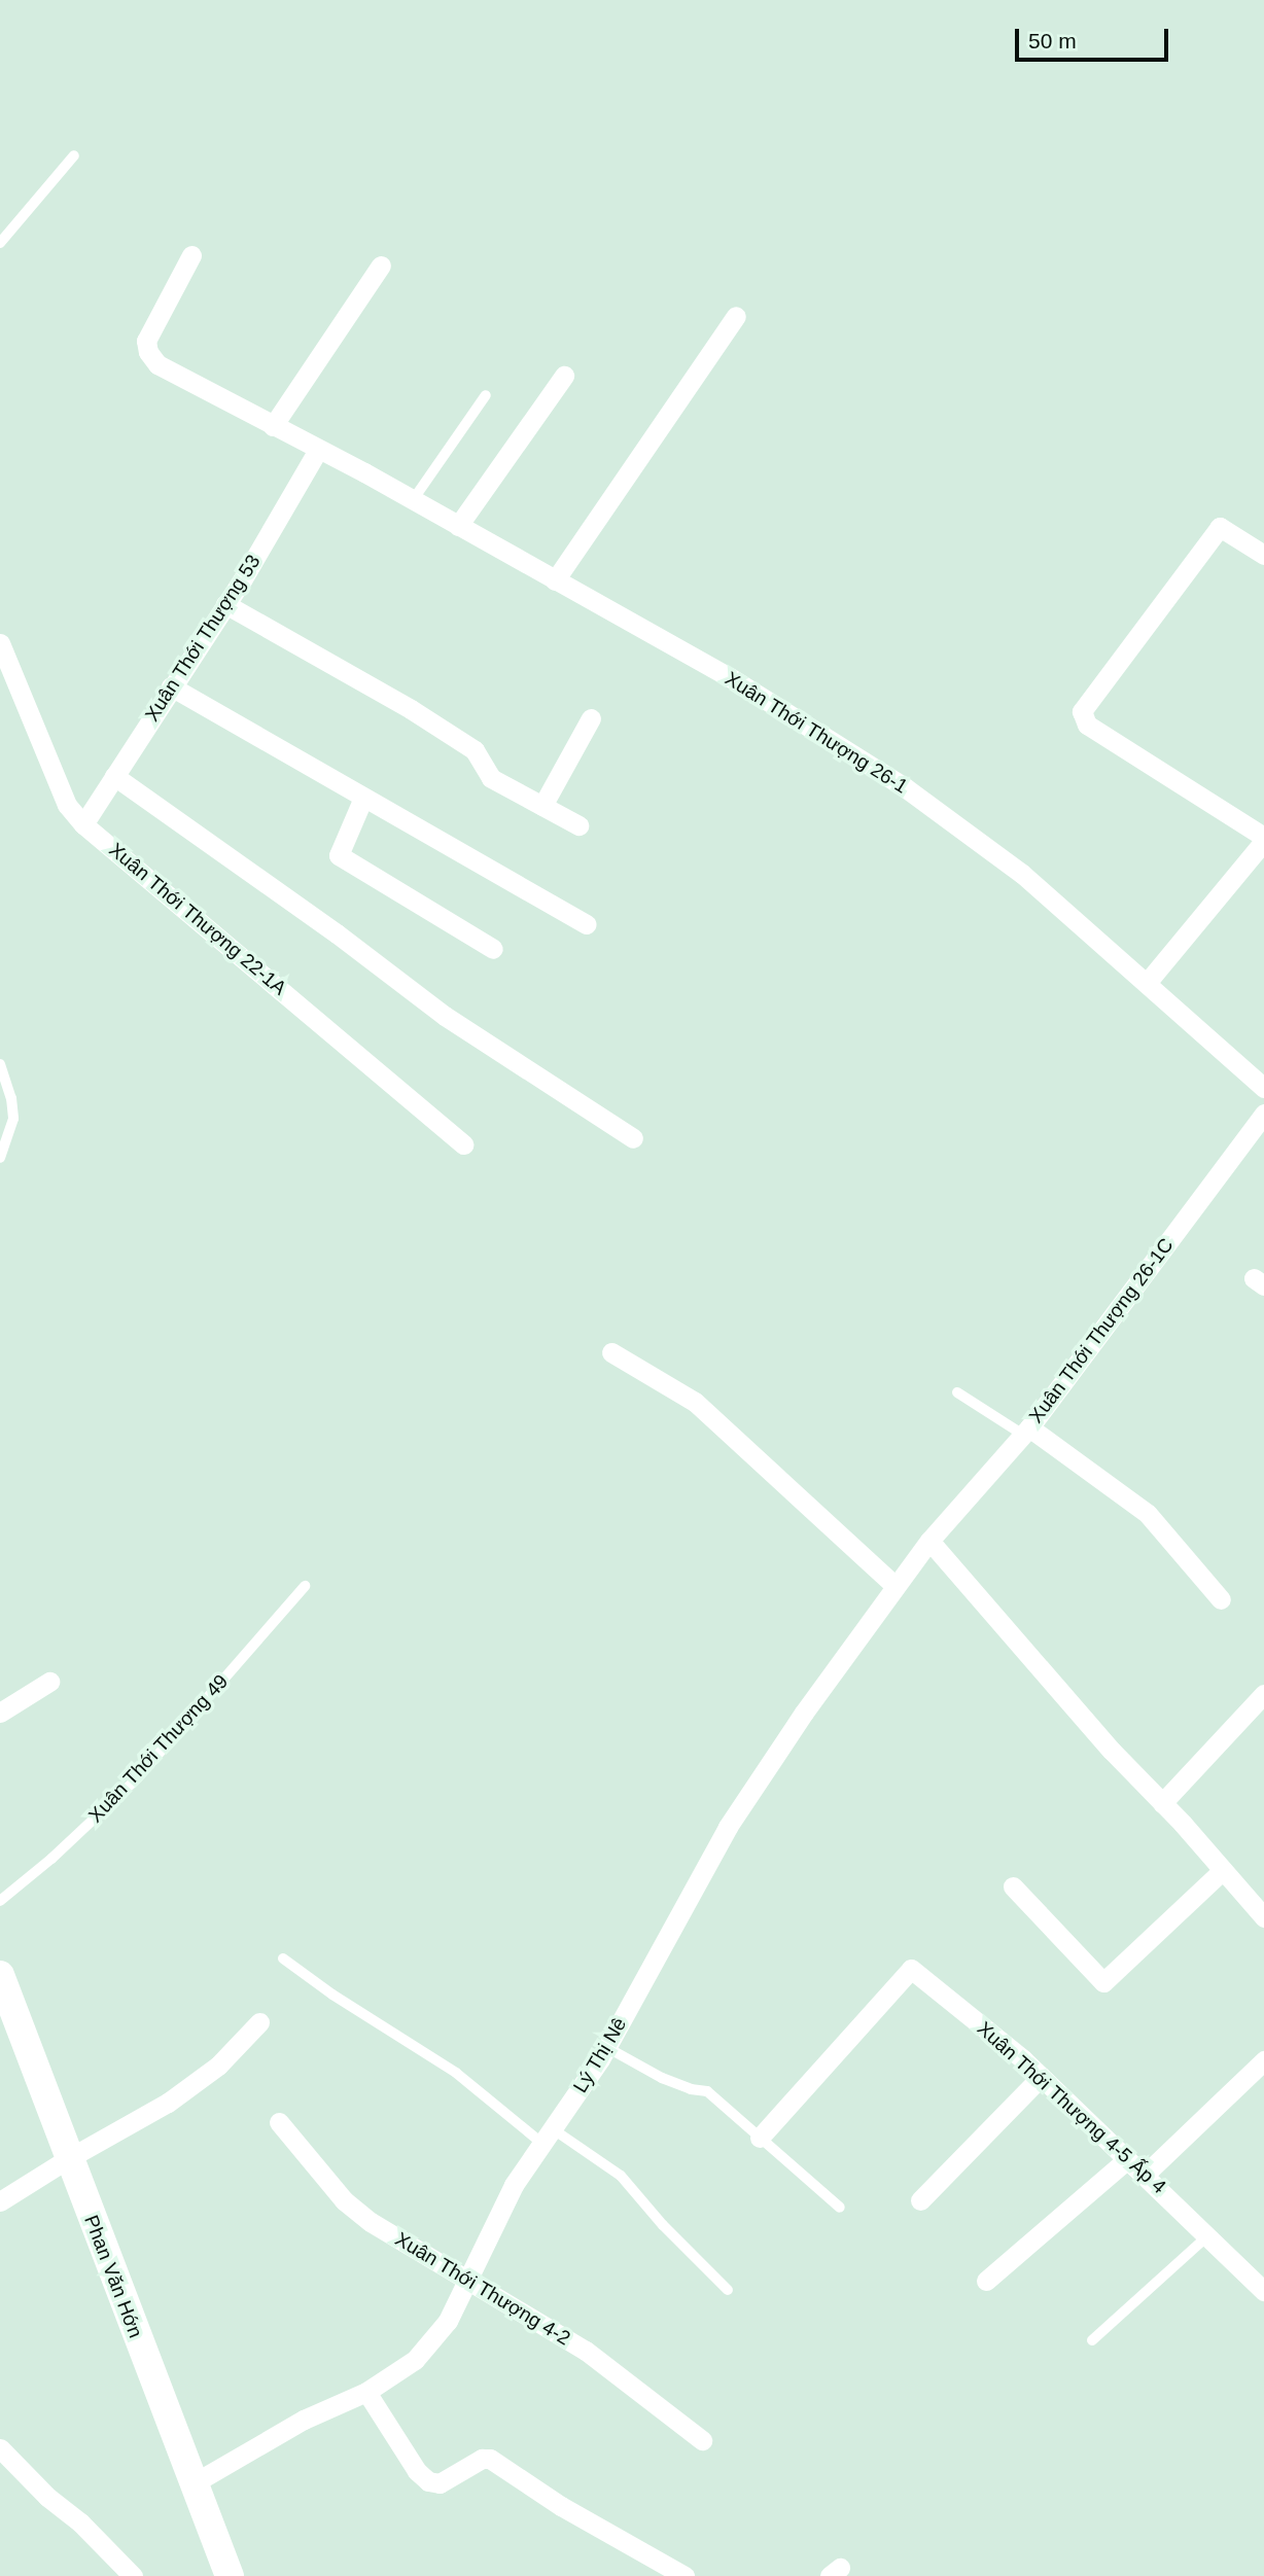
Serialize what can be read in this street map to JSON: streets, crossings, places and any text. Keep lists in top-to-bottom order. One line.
{"streets":{"main road":["Phan Văn Hớn"],"street":["Xuân Thới Thượng 53","Xuân Thới Thượng 26-1","Xuân Thới Thượng 22-1A","Xuân Thới Thượng 26-1C","Lý Thị Nê","Xuân Thới Thượng 4-5 Ấp 4","Xuân Thới Thượng 4-2"],"lane":["Xuân Thới Thượng 49"]},"crossings":[["Xuân Thới Thượng 53","Xuân Thới Thượng 26-1"],["Xuân Thới Thượng 53","Xuân Thới Thượng 22-1A"],["Xuân Thới Thượng 26-1C","Lý Thị Nê"],["Lý Thị Nê","Phan Văn Hớn"],["Lý Thị Nê","Xuân Thới Thượng 4-2"]],"scale_bar":"50 m"}
